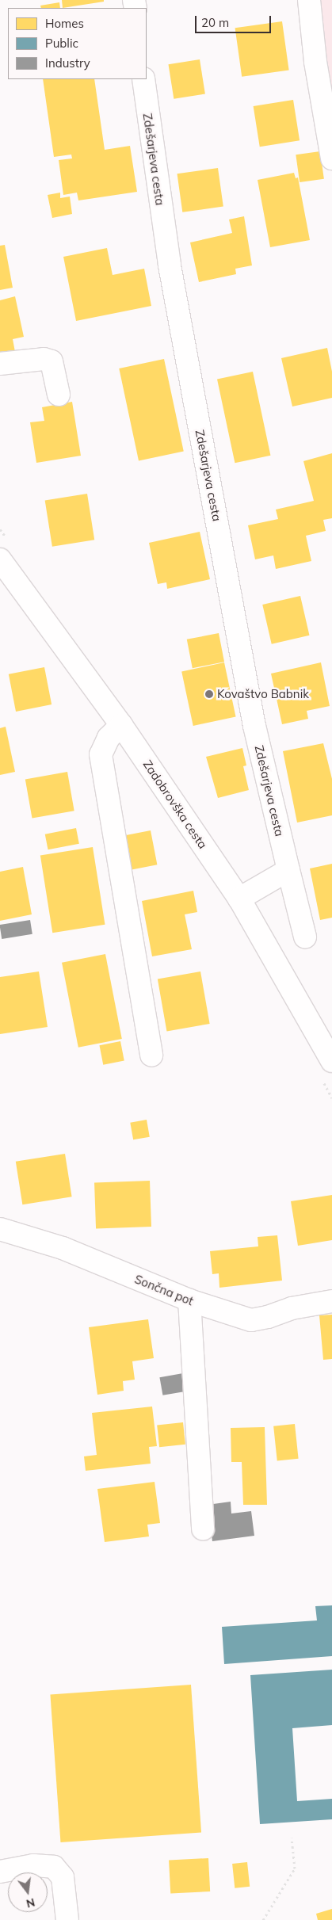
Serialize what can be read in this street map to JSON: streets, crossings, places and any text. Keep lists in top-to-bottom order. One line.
{"streets":{"street":["Zdešarjeva cesta","Zadobrovška cesta","Sončna pot"]},"places":["Kovaštvo Babnik"],"legend":["Homes","Public","Industry"],"scale_bar":"20 m","north":"bottom"}
